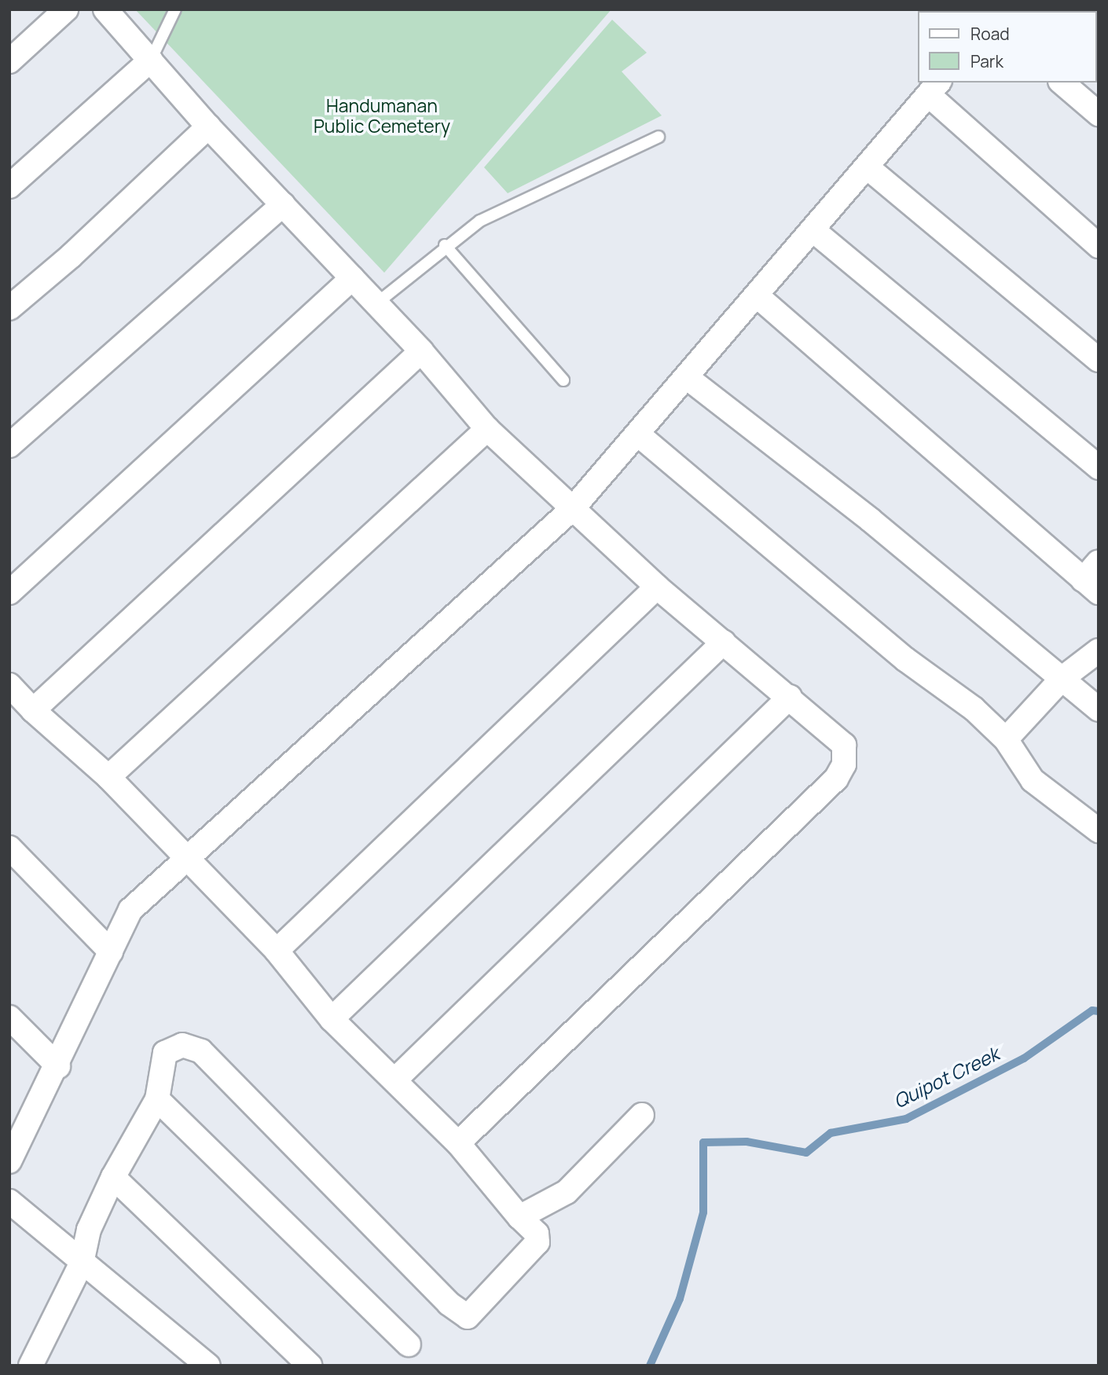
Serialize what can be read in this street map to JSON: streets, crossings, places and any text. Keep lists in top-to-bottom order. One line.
{"water":["Quipot Creek"],"parks":["Handumanan Public Cemetery"],"legend":["Road","Park"]}
